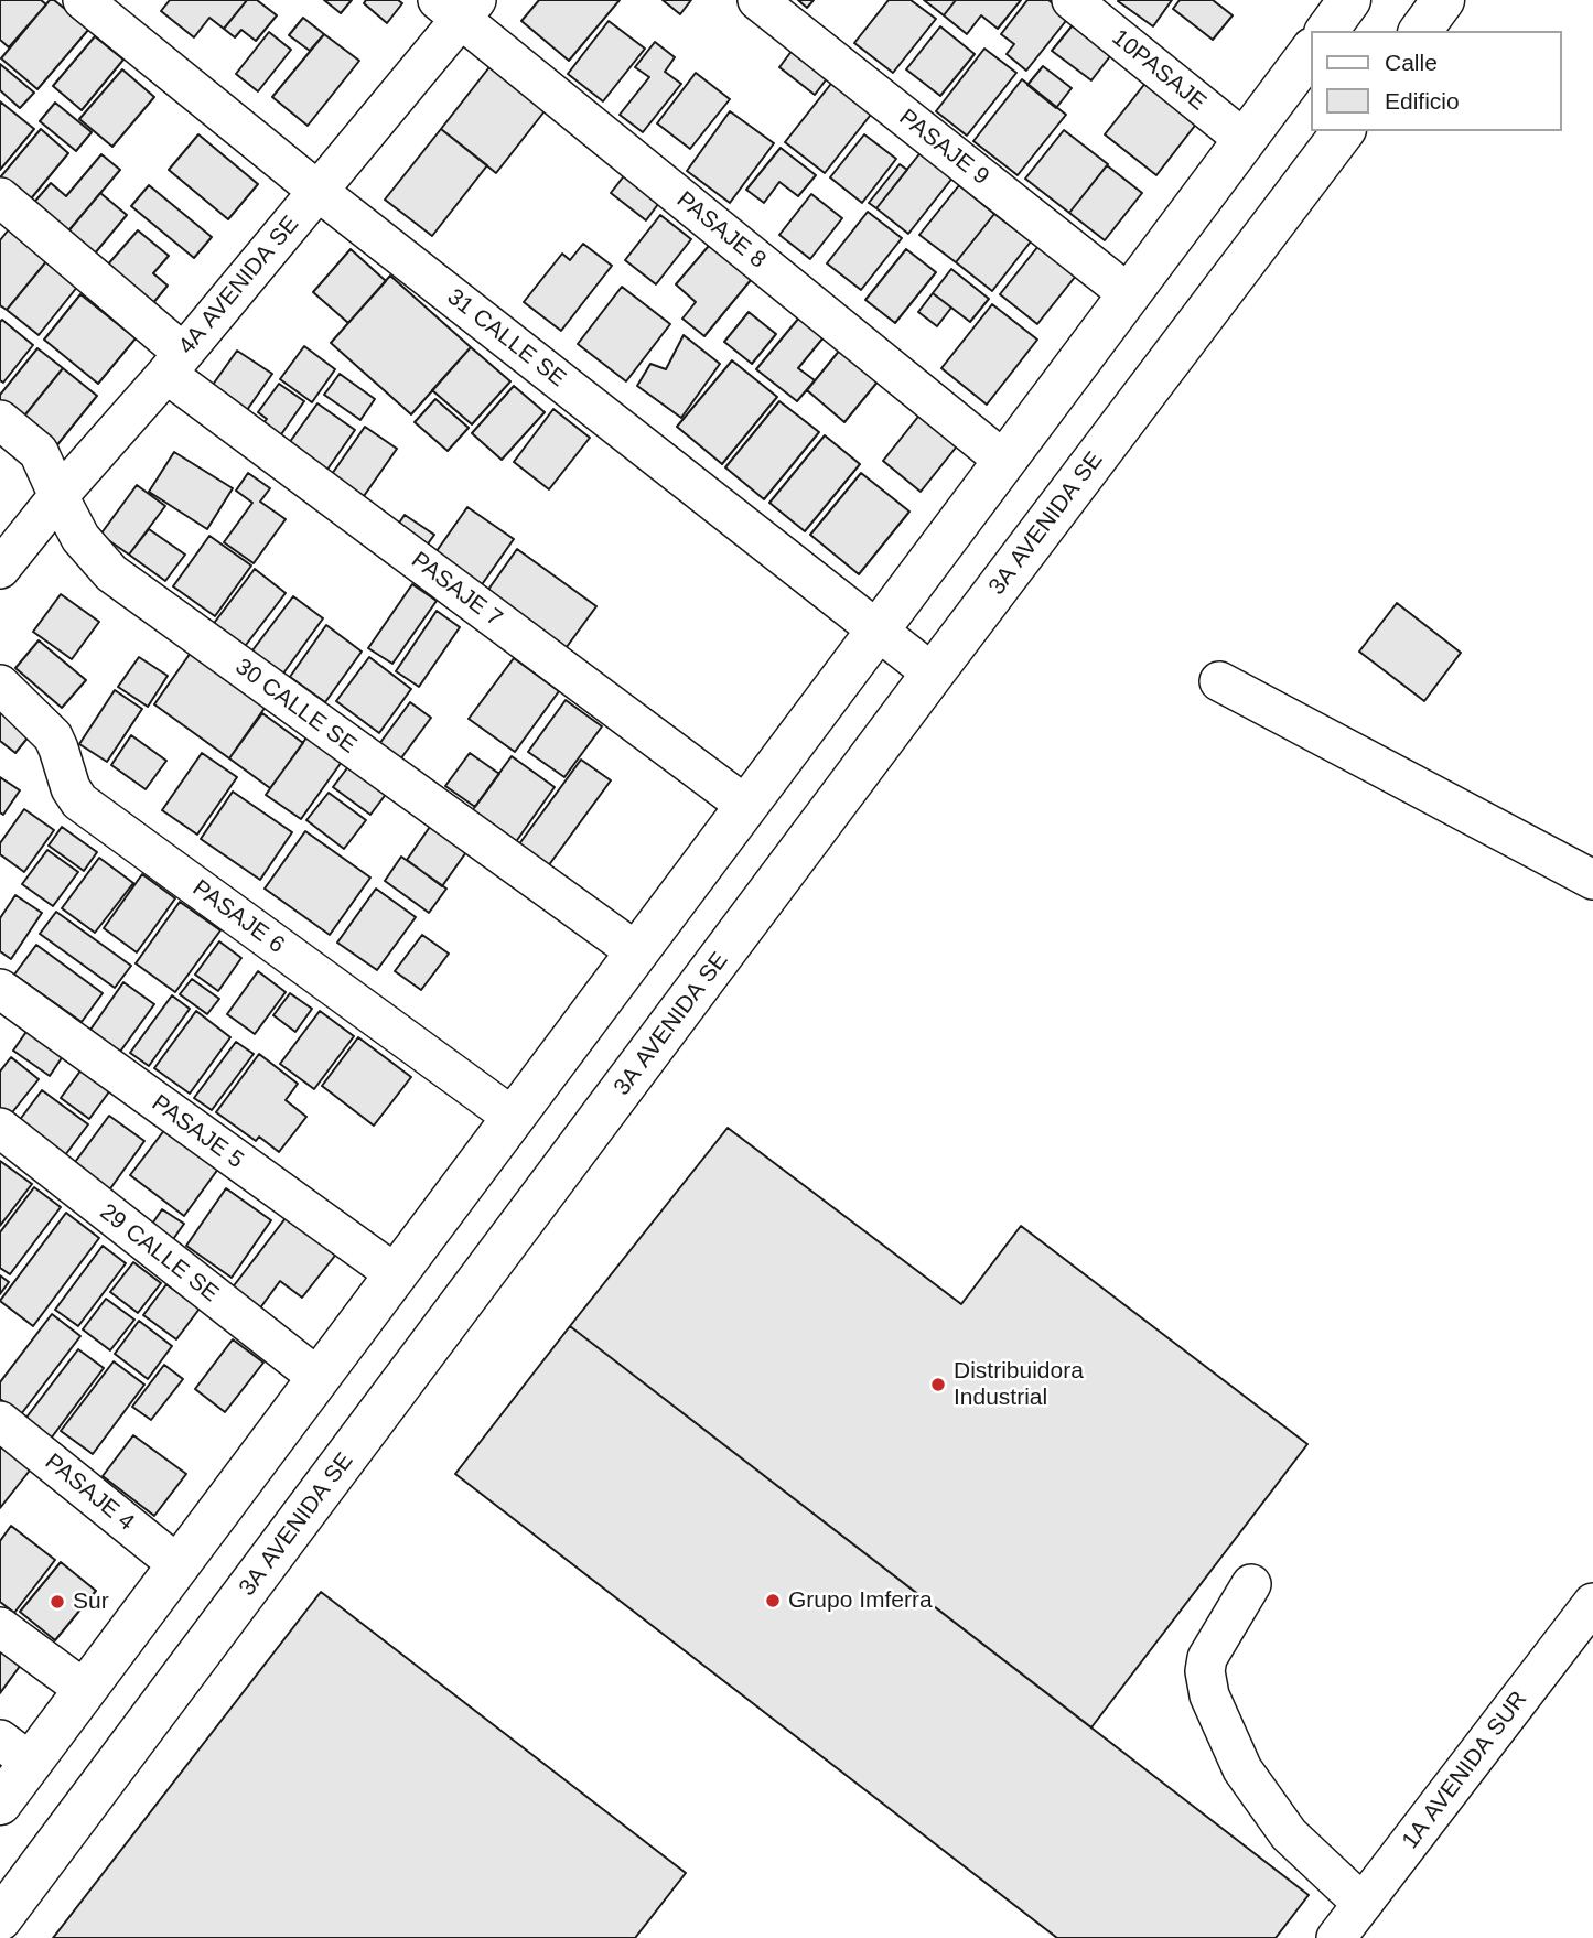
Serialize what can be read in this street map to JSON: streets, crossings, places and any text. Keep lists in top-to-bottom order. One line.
{"streets":{"main road":["3A AVENIDA SE"],"street":["10PASAJE","PASAJE 9","PASAJE 8","4A AVENIDA SE","31 CALLE SE","PASAJE 7","30 CALLE SE","PASAJE 6","PASAJE 5","29 CALLE SE","PASAJE 4","1A AVENIDA SUR"]},"crossings":[["PASAJE 8","4A AVENIDA SE"],["4A AVENIDA SE","31 CALLE SE"],["4A AVENIDA SE","PASAJE 7"],["4A AVENIDA SE","30 CALLE SE"],["31 CALLE SE","3A AVENIDA SE"]],"places":["Distribuidora Industrial","Grupo Imferra","Sur"],"legend":["Calle","Edificio"]}
